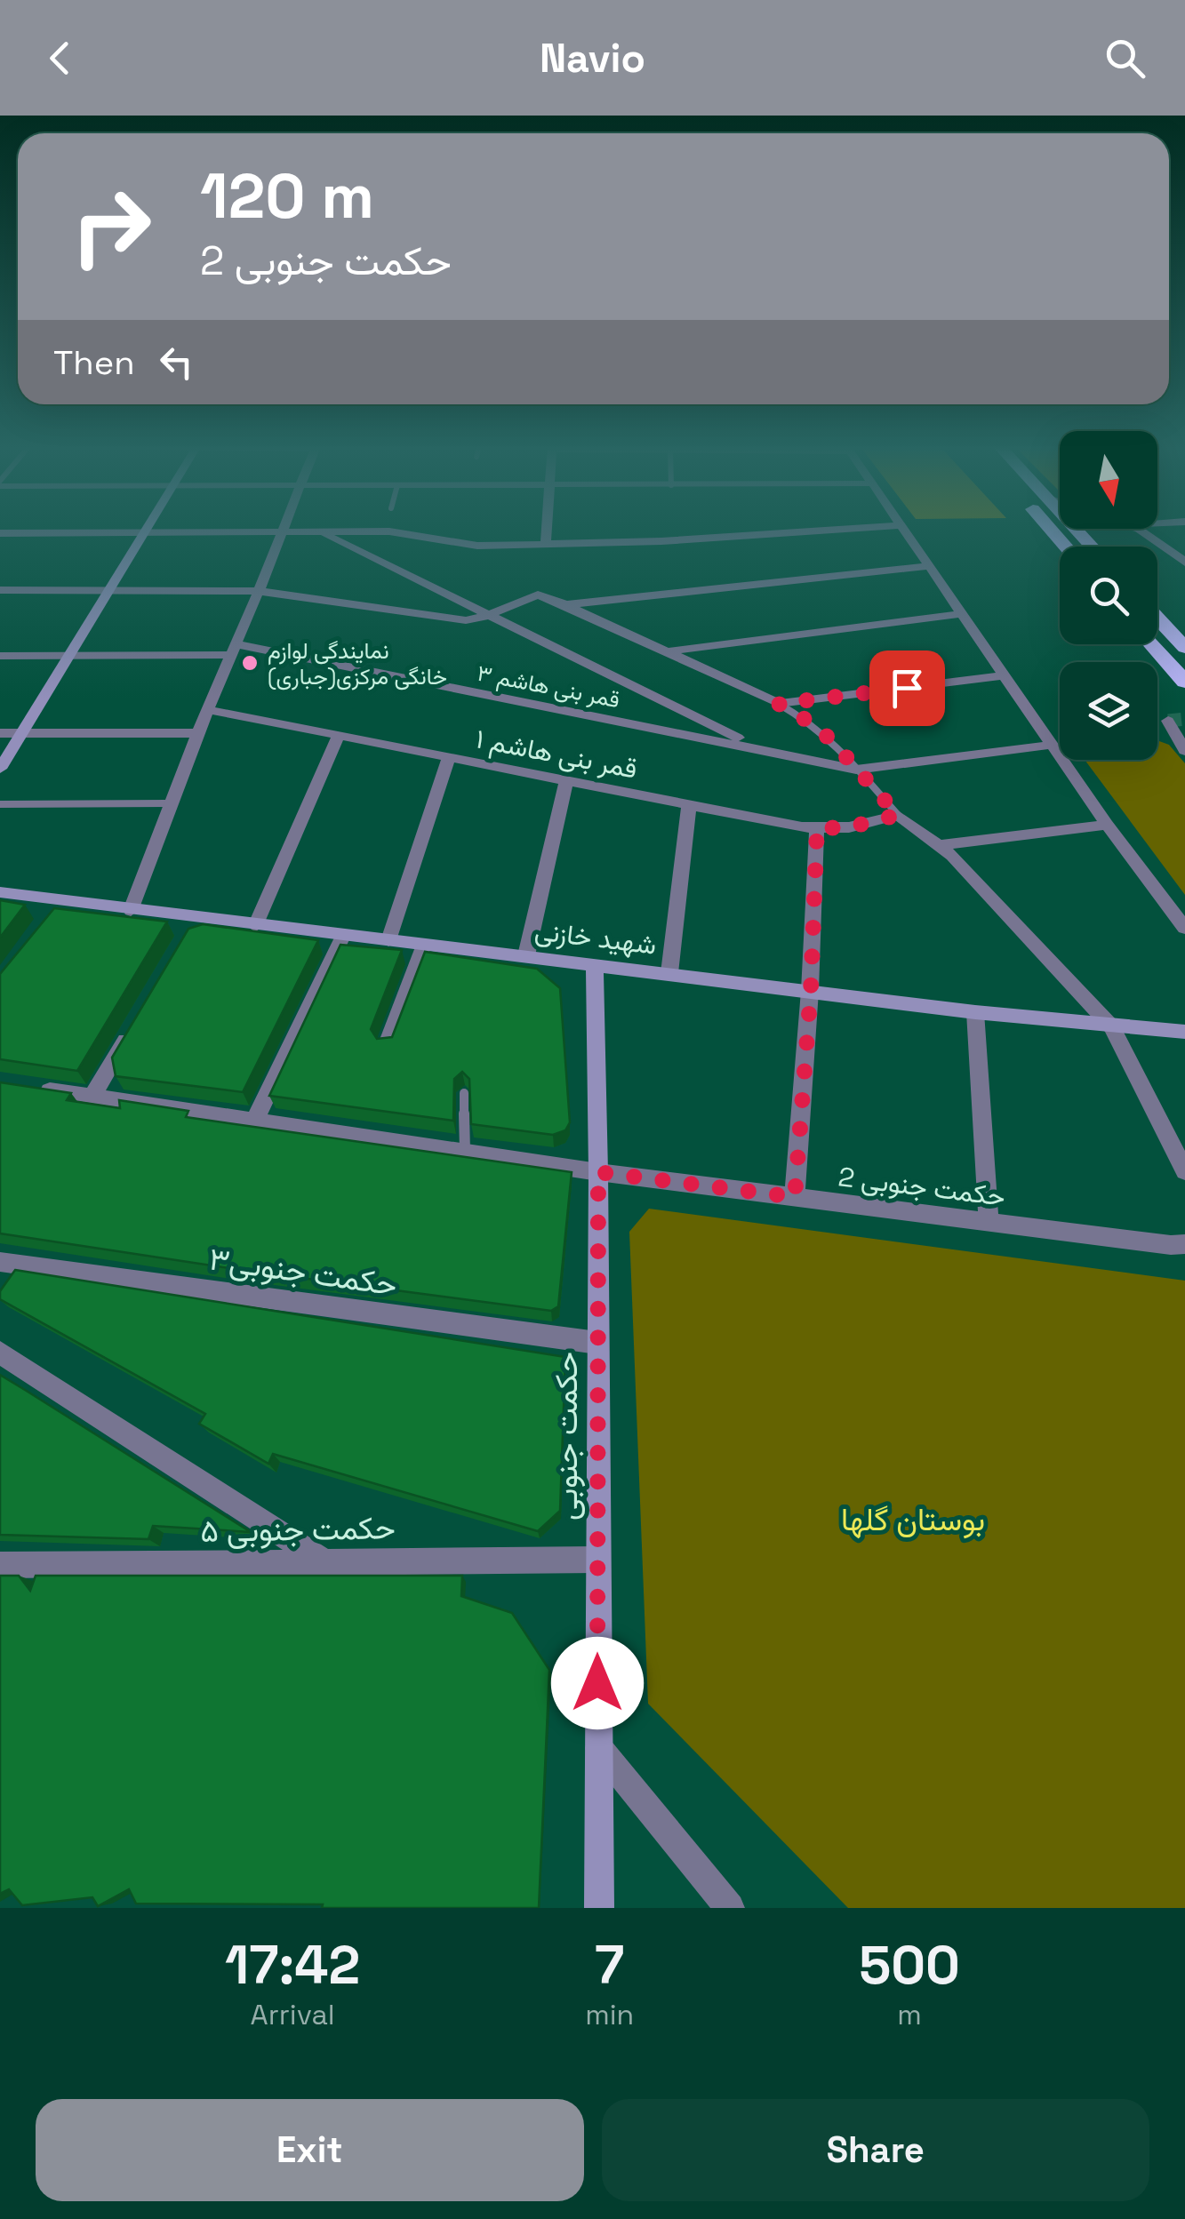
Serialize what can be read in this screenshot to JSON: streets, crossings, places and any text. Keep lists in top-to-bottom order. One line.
{"streets":{"street":["قمر بنی هاشم ۳","قمر بنی هاشم ۱","شهید خازنی","حکمت جنوبی 2","حکمت جنوبی۳","حکمت جنوبی","حکمت جنوبی ۵"]},"crossings":[["شهید خازنی","حکمت جنوبی"],["حکمت جنوبی 2","حکمت جنوبی"],["حکمت جنوبی۳","حکمت جنوبی"],["حکمت جنوبی","حکمت جنوبی ۵"]],"parks":["بوستان گلها"],"places":["نمایندگی لوازم خانگی مرکزی(جباری)"],"north":"bottom","page":{"header":"Navio","turn":["120 m","حکمت جنوبی 2"],"then":"Then","eta":["17:42","Arrival","7","min","500","m"],"buttons":["Exit","Share"]}}
